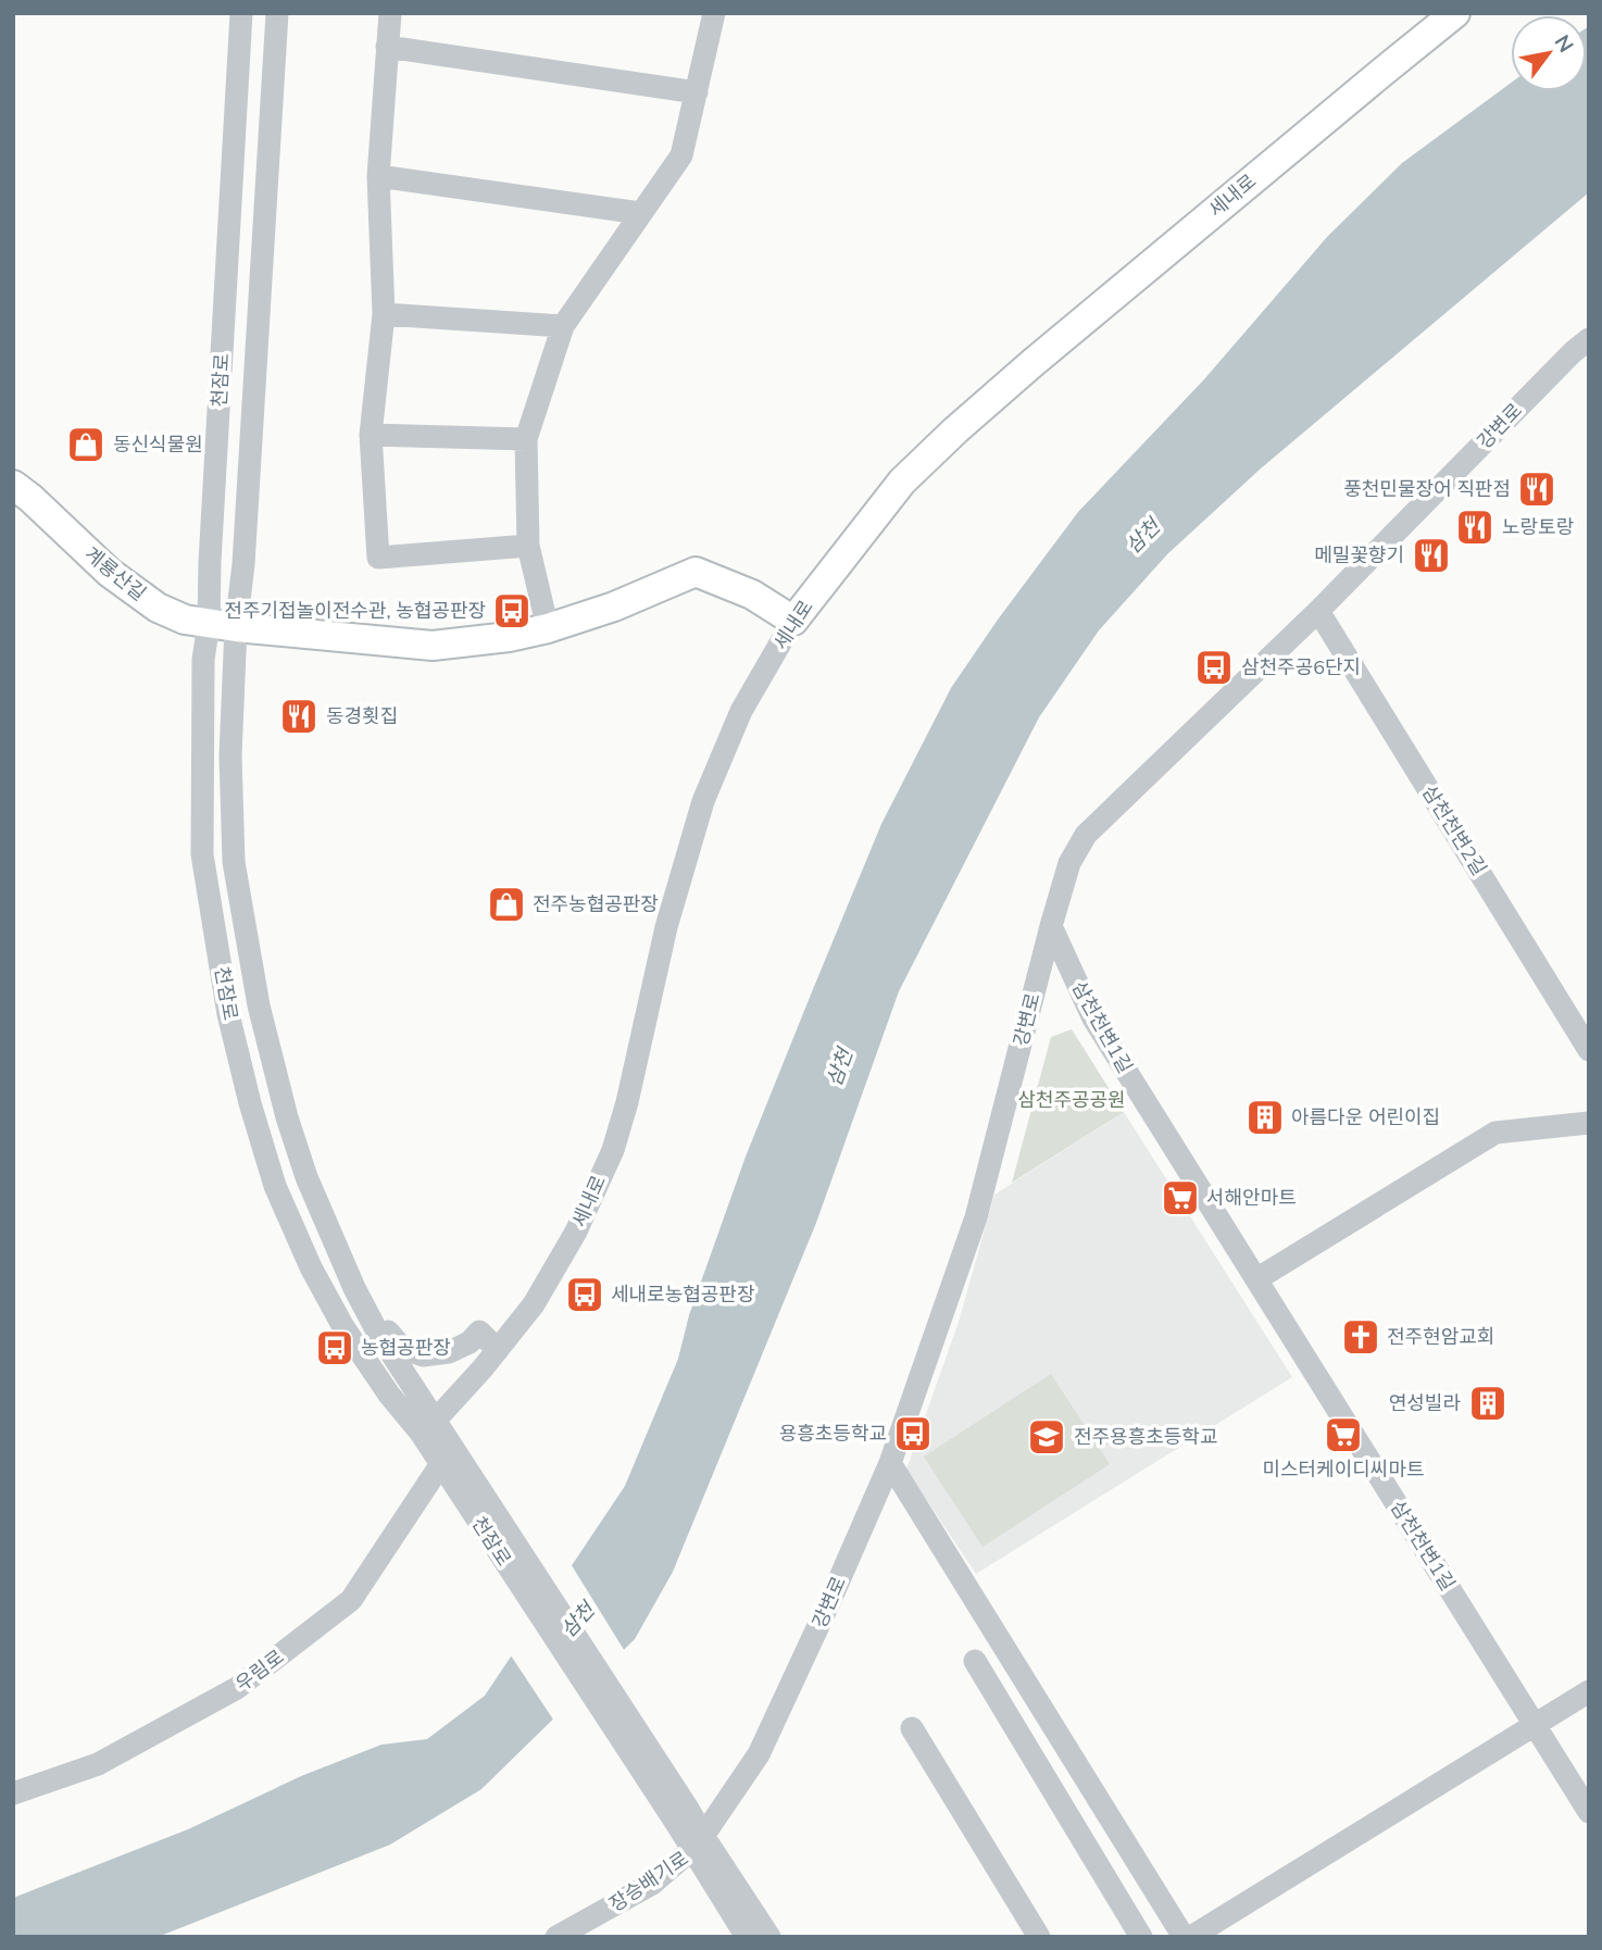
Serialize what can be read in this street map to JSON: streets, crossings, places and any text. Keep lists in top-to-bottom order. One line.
{"streets":{"main road":["세내로","계룡산길"],"street":["천잠로","강변로","삼천천변2길","삼천천변1길","우림로","장승배기로"]},"crossings":[["세내로","천잠로"],["천잠로","강변로"],["천잠로","계룡산길"],["천잠로","우림로"],["천잠로","장승배기로"],["강변로","삼천천변2길"],["강변로","삼천천변1길"],["강변로","장승배기로"]],"water":["삼천"],"parks":["삼천주공공원"],"places":{"shop":["동신식물원","전주농협공판장"],"restaurant":["풍천민물장어 직판점","노랑토랑","메밀꽃향기","동경횟집"],"bus stop":["전주기접놀이전수관, 농협공판장","삼천주공6단지","세내로농협공판장","농협공판장","용흥초등학교"],"building":["아름다운 어린이집","연성빌라"],"supermarket":["서해안마트","미스터케이디씨마트"],"church":["전주현암교회"],"school or university":["전주용흥초등학교"]},"north":"top right"}
